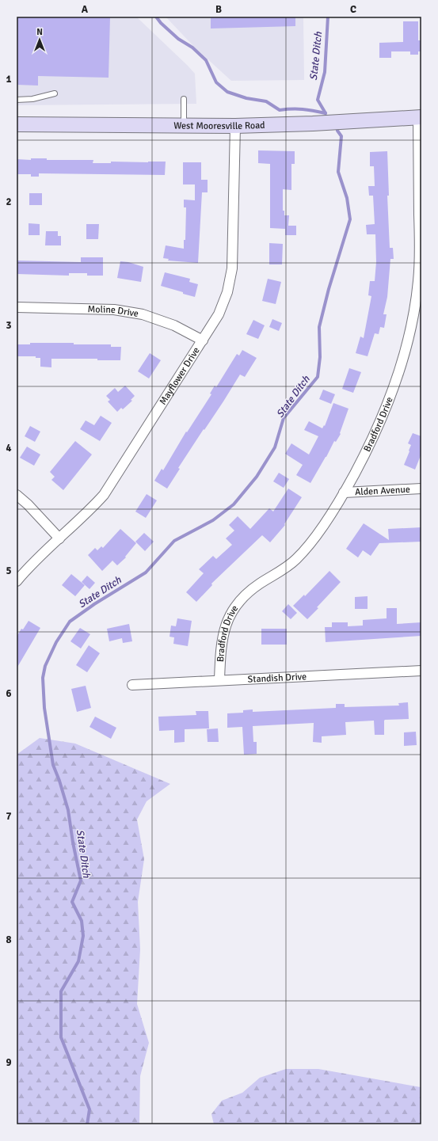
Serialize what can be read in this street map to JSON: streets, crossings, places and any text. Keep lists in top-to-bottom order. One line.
{"streets":{"main road":["West Mooresville Road"],"street":["Moline Drive","Mayflower Drive","Bradford Drive","Alden Avenue","Standish Drive"]},"crossings":[["West Mooresville Road","Mayflower Drive"],["West Mooresville Road","Bradford Drive"],["Moline Drive","Mayflower Drive"],["Bradford Drive","Alden Avenue"],["Bradford Drive","Standish Drive"]],"water":["State Ditch"],"north":"top","grid":{"columns":["A","B","C"],"rows":["1","2","3","4","5","6","7","8","9"]}}
